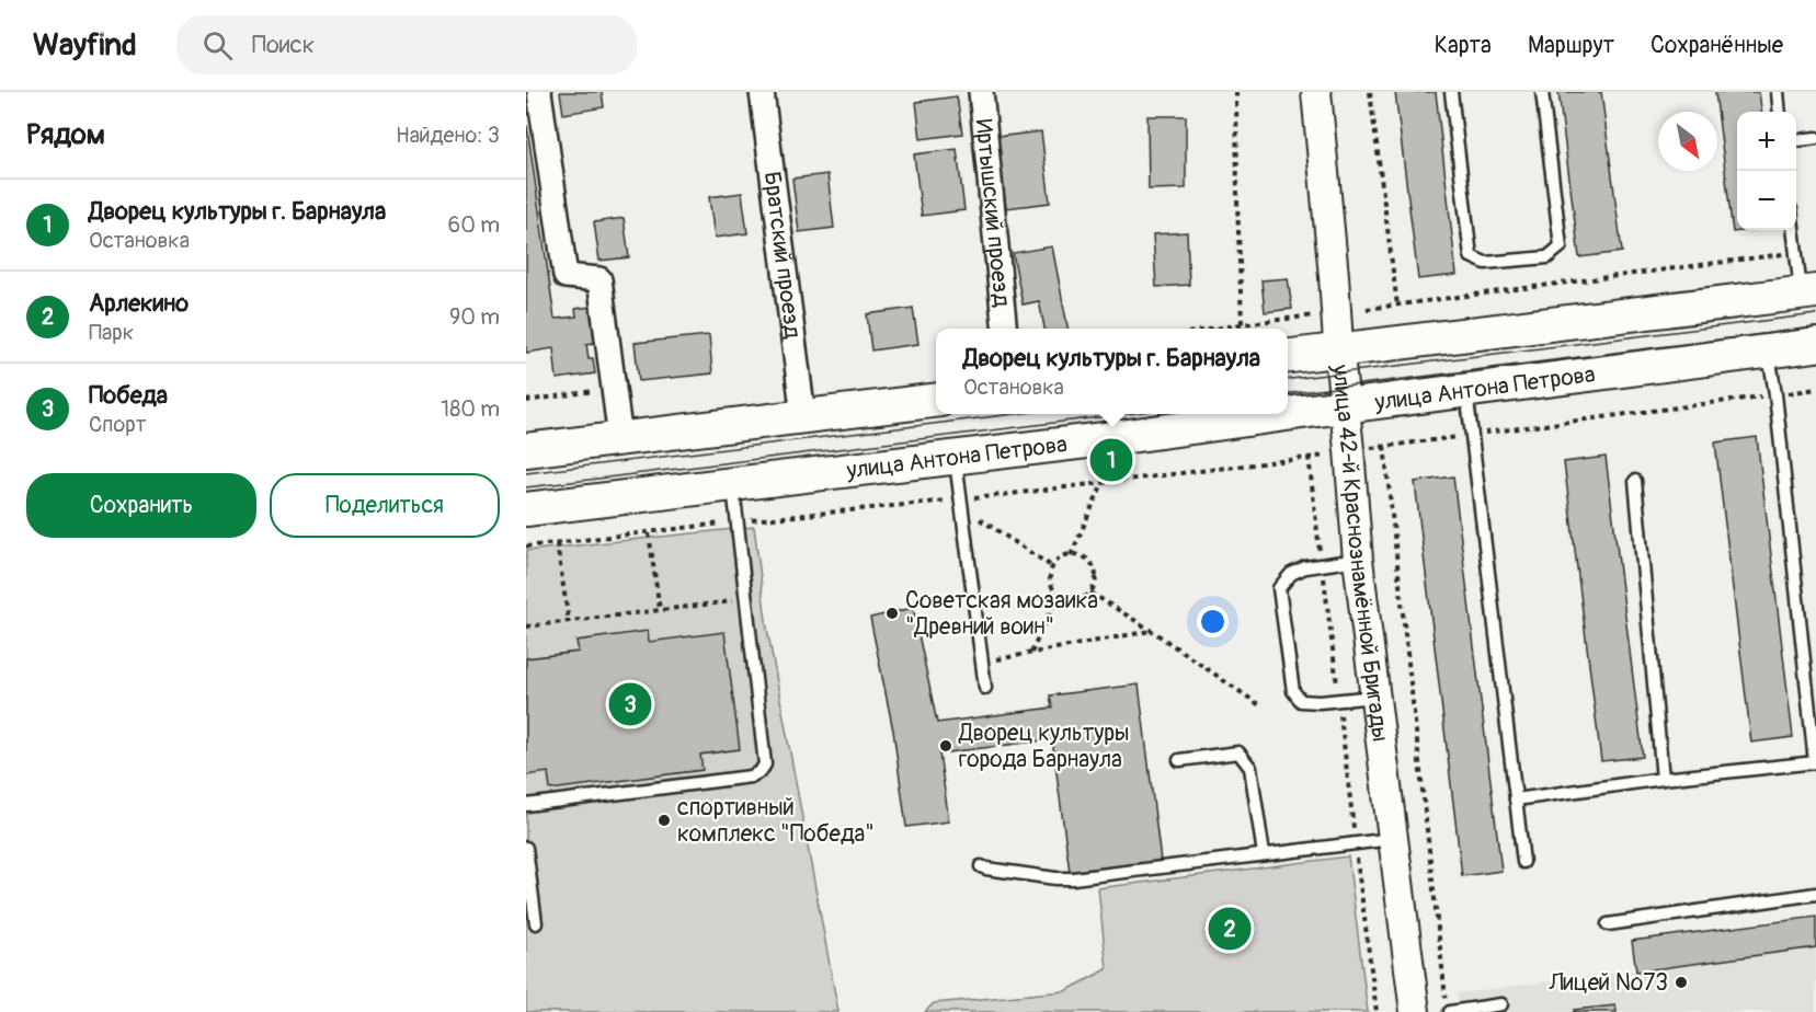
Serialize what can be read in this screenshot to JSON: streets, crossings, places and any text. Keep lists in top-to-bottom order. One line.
{"streets":{"main road":["улица Антона Петрова"],"street":["Иртышский проезд","Братский проезд","улица 42-й Краснознамённой Бригады"]},"crossings":[["улица Антона Петрова","улица 42-й Краснознамённой Бригады"]],"places":["Советская мозаика \"Древний воин\"","Дворец культуры города Барнаула","спортивный комплекс \"Победа\"","Лицей №73"],"north":"bottom right","page":{"header":"Wayfind","search":"Поиск","nav":["Карта","Маршрут","Сохранённые"],"heading":["Рядом","Найдено: 3"],"map_buttons":["+","−"],"list":[{"mark":"1","name":"Дворец культуры г. Барнаула","note":"Остановка","value":"60 m"},{"mark":"2","name":"Арлекино","note":"Парк","value":"90 m"},{"mark":"3","name":"Победа","note":"Спорт","value":"180 m"}],"popup":["Дворец культуры г. Барнаула","Остановка"],"pins":["1","3","2"],"buttons":["Сохранить","Поделиться"]}}
